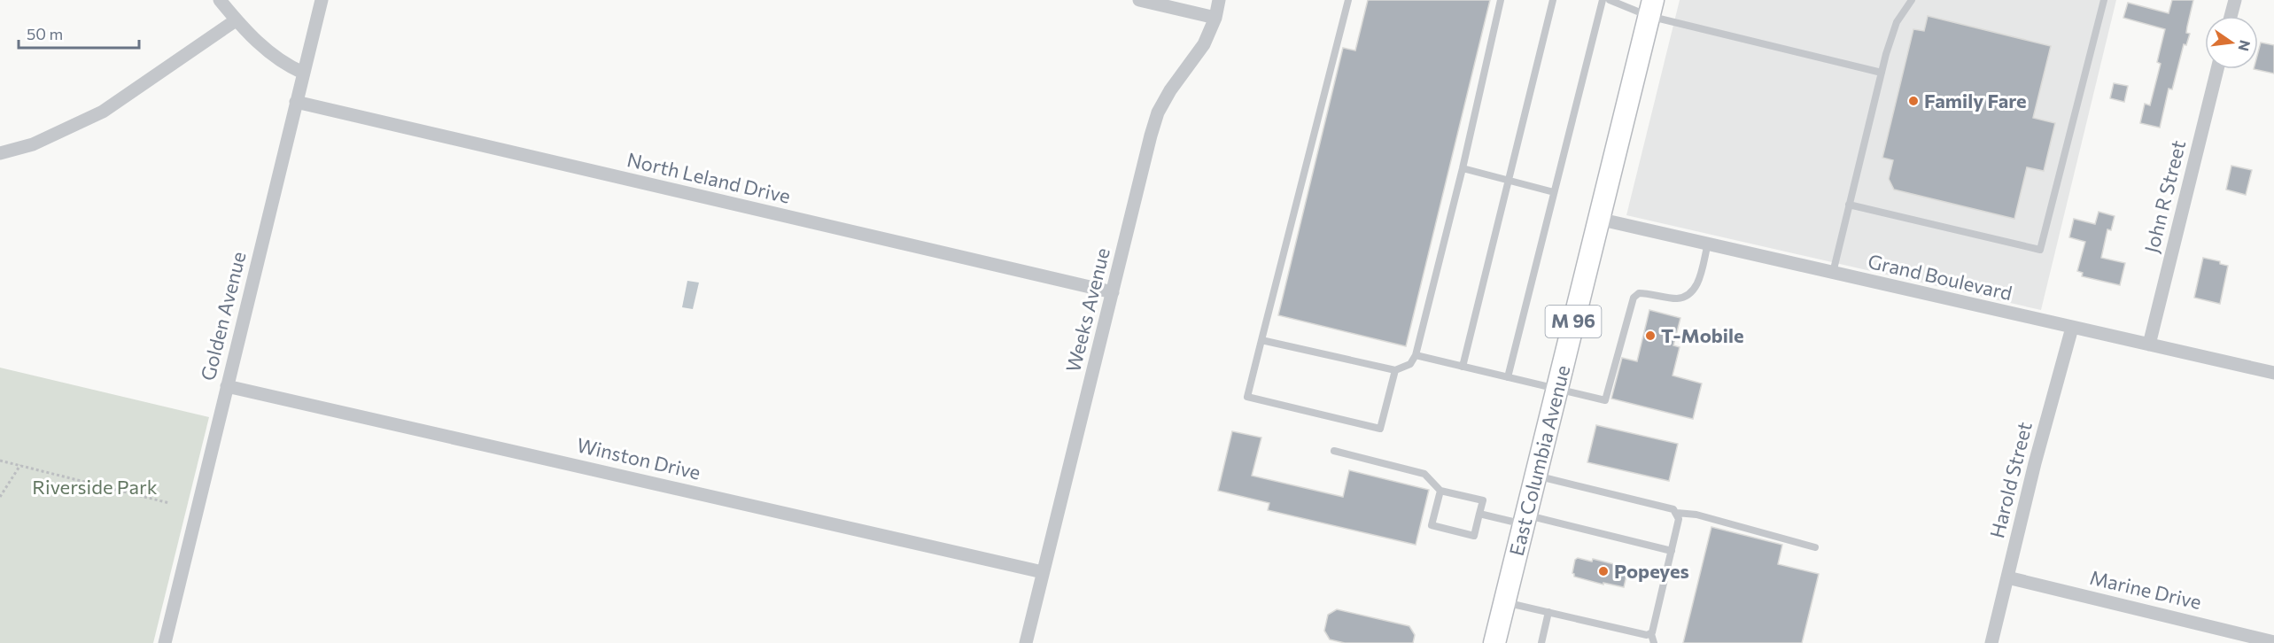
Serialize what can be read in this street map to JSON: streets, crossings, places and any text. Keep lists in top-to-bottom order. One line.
{"streets":{"main road":["M 96","East Columbia Avenue"],"street":["North Leland Drive","John R Street","Grand Boulevard","Weeks Avenue","Golden Avenue","Winston Drive","Harold Street","Marine Drive"]},"crossings":[["North Leland Drive","Weeks Avenue"],["North Leland Drive","Golden Avenue"],["John R Street","Grand Boulevard"],["Grand Boulevard","East Columbia Avenue"],["Grand Boulevard","Harold Street"],["Weeks Avenue","Winston Drive"],["Golden Avenue","Winston Drive"],["Harold Street","Marine Drive"]],"parks":["Riverside Park"],"places":["Family Fare","T-Mobile","Popeyes"],"scale_bar":"50 m","north":"right"}
